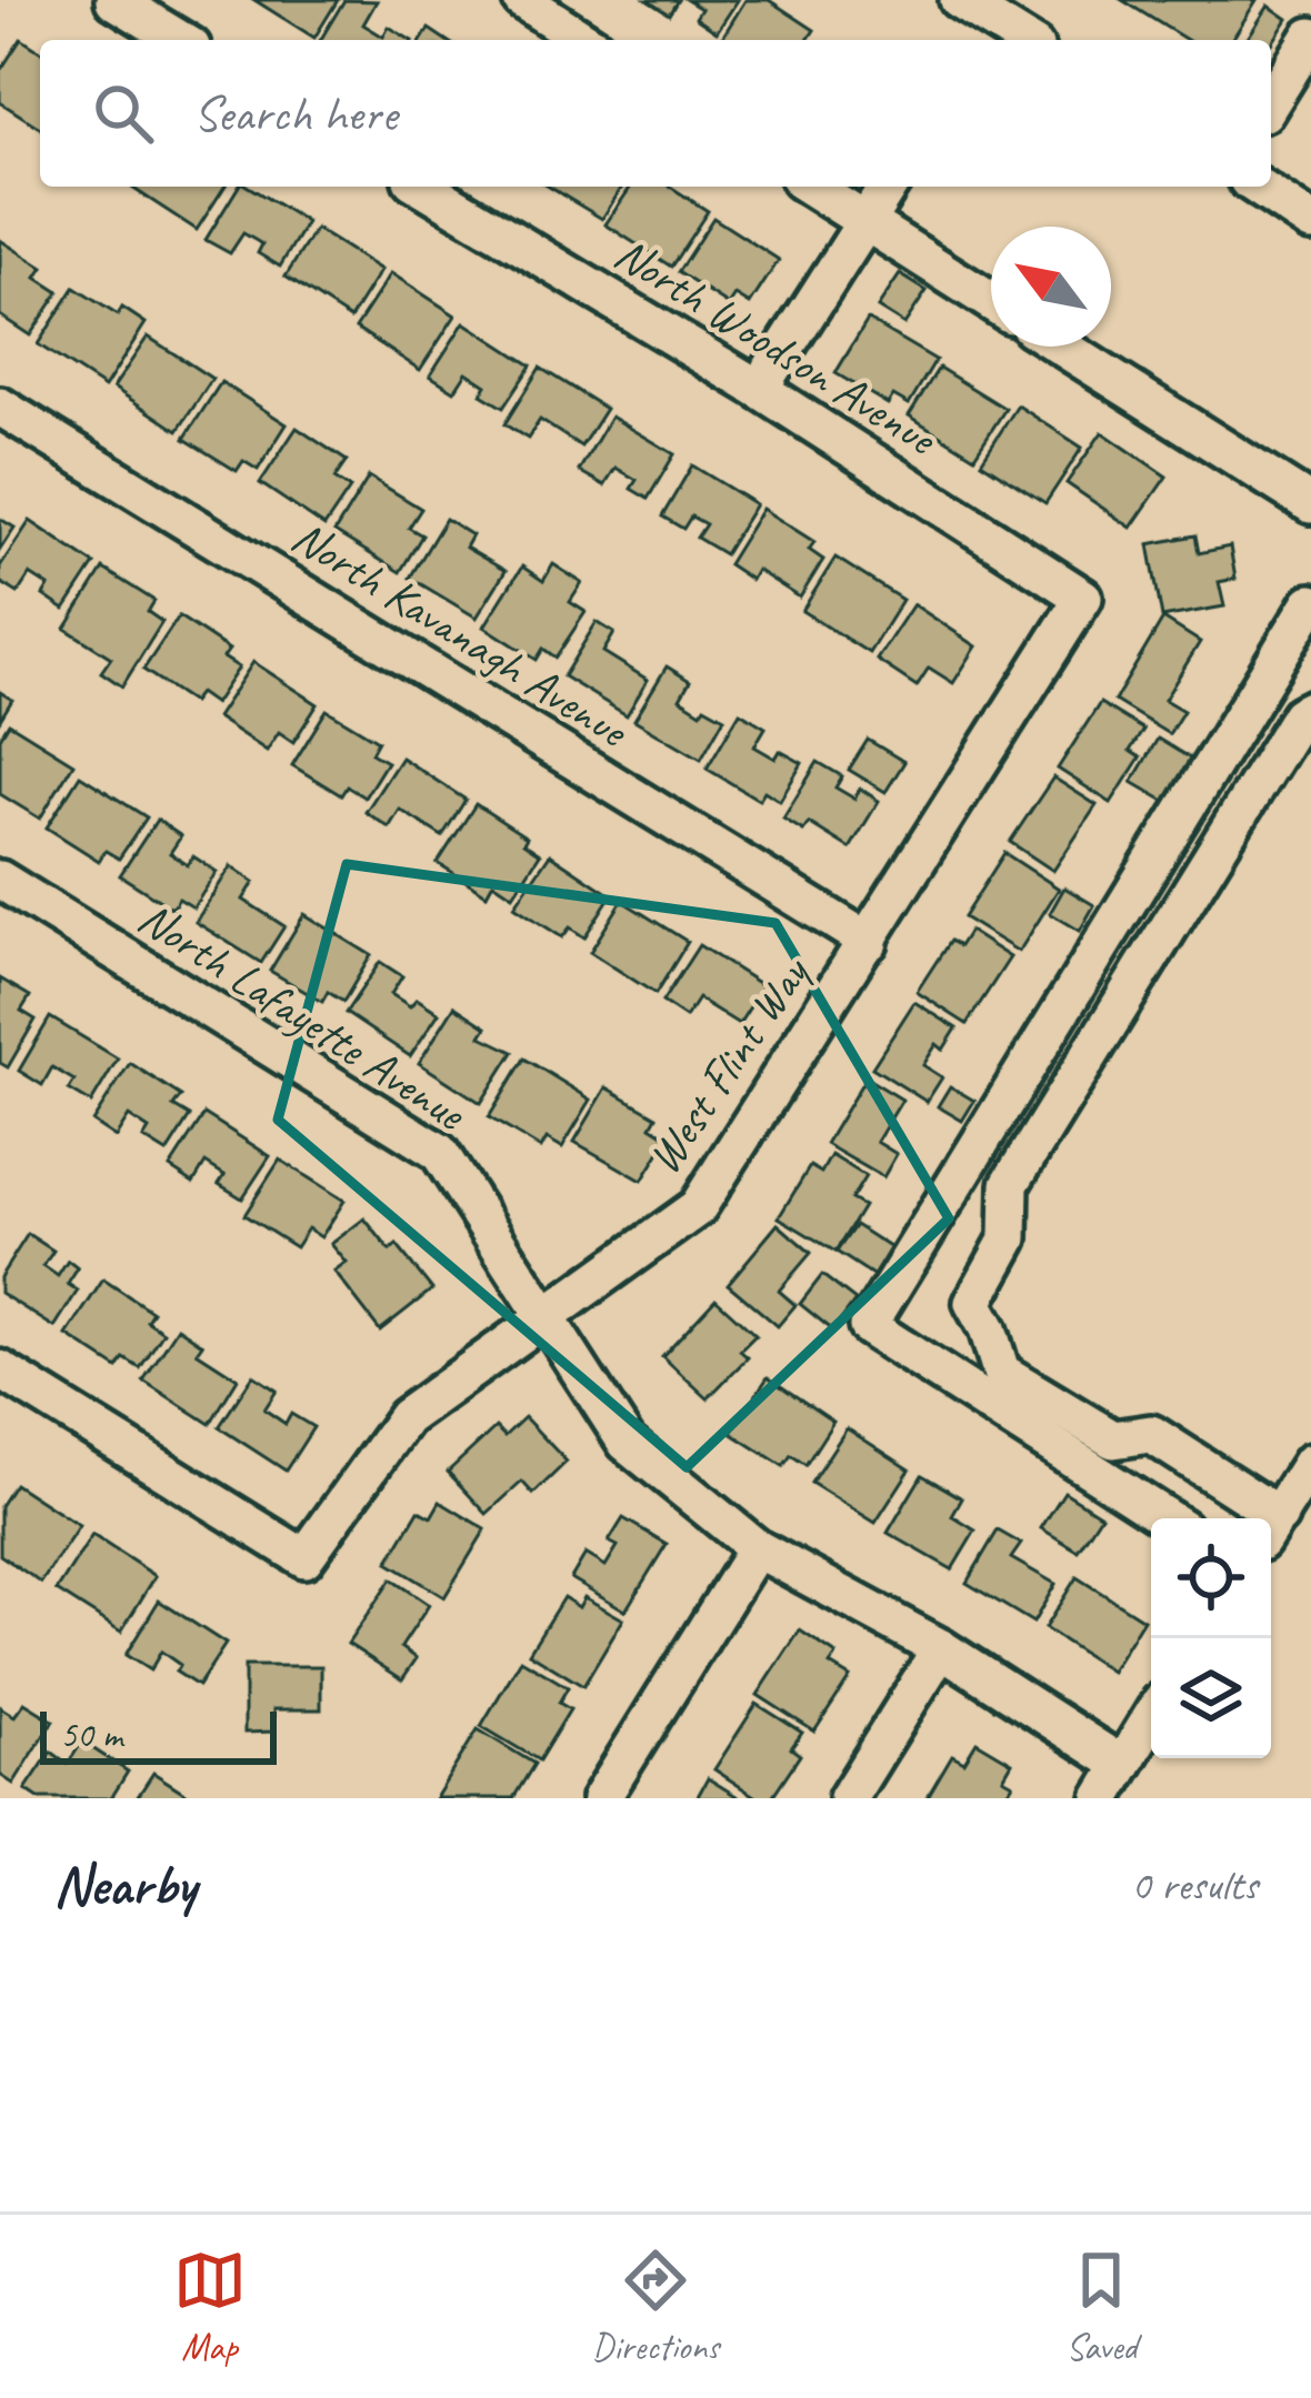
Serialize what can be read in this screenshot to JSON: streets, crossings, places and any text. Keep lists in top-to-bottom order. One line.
{"streets":{"street":["North Woodson Avenue","North Kavanagh Avenue","North Lafayette Avenue","West Flint Way"]},"crossings":[["North Woodson Avenue","West Flint Way"],["North Kavanagh Avenue","West Flint Way"],["North Lafayette Avenue","West Flint Way"]],"scale_bar":"50 m","north":"top left","page":{"search":"Search here","scale":"50 m","heading":["Nearby","0 results"],"nav":["Map","Directions","Saved"]}}
